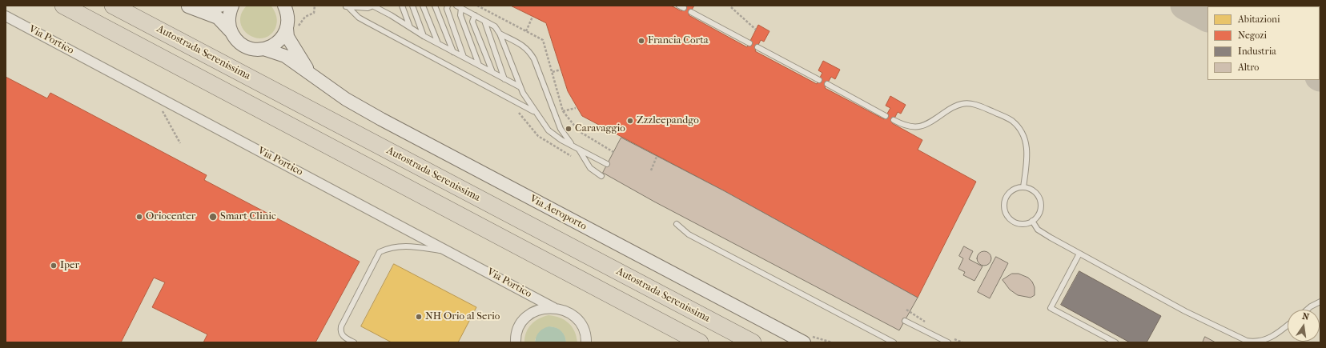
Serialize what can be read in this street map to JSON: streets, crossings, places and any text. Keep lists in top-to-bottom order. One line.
{"streets":{"highway":["Autostrada Serenissima"],"main road":["Via Aeroporto"],"street":["Via Portico"]},"places":["Francia Corta","Zzzleepandgo","Caravaggio","Oriocenter","Smart Clinic","Iper","NH Orio al Serio"],"legend":["Abitazioni","Negozi","Industria","Altro"],"north":"top"}
